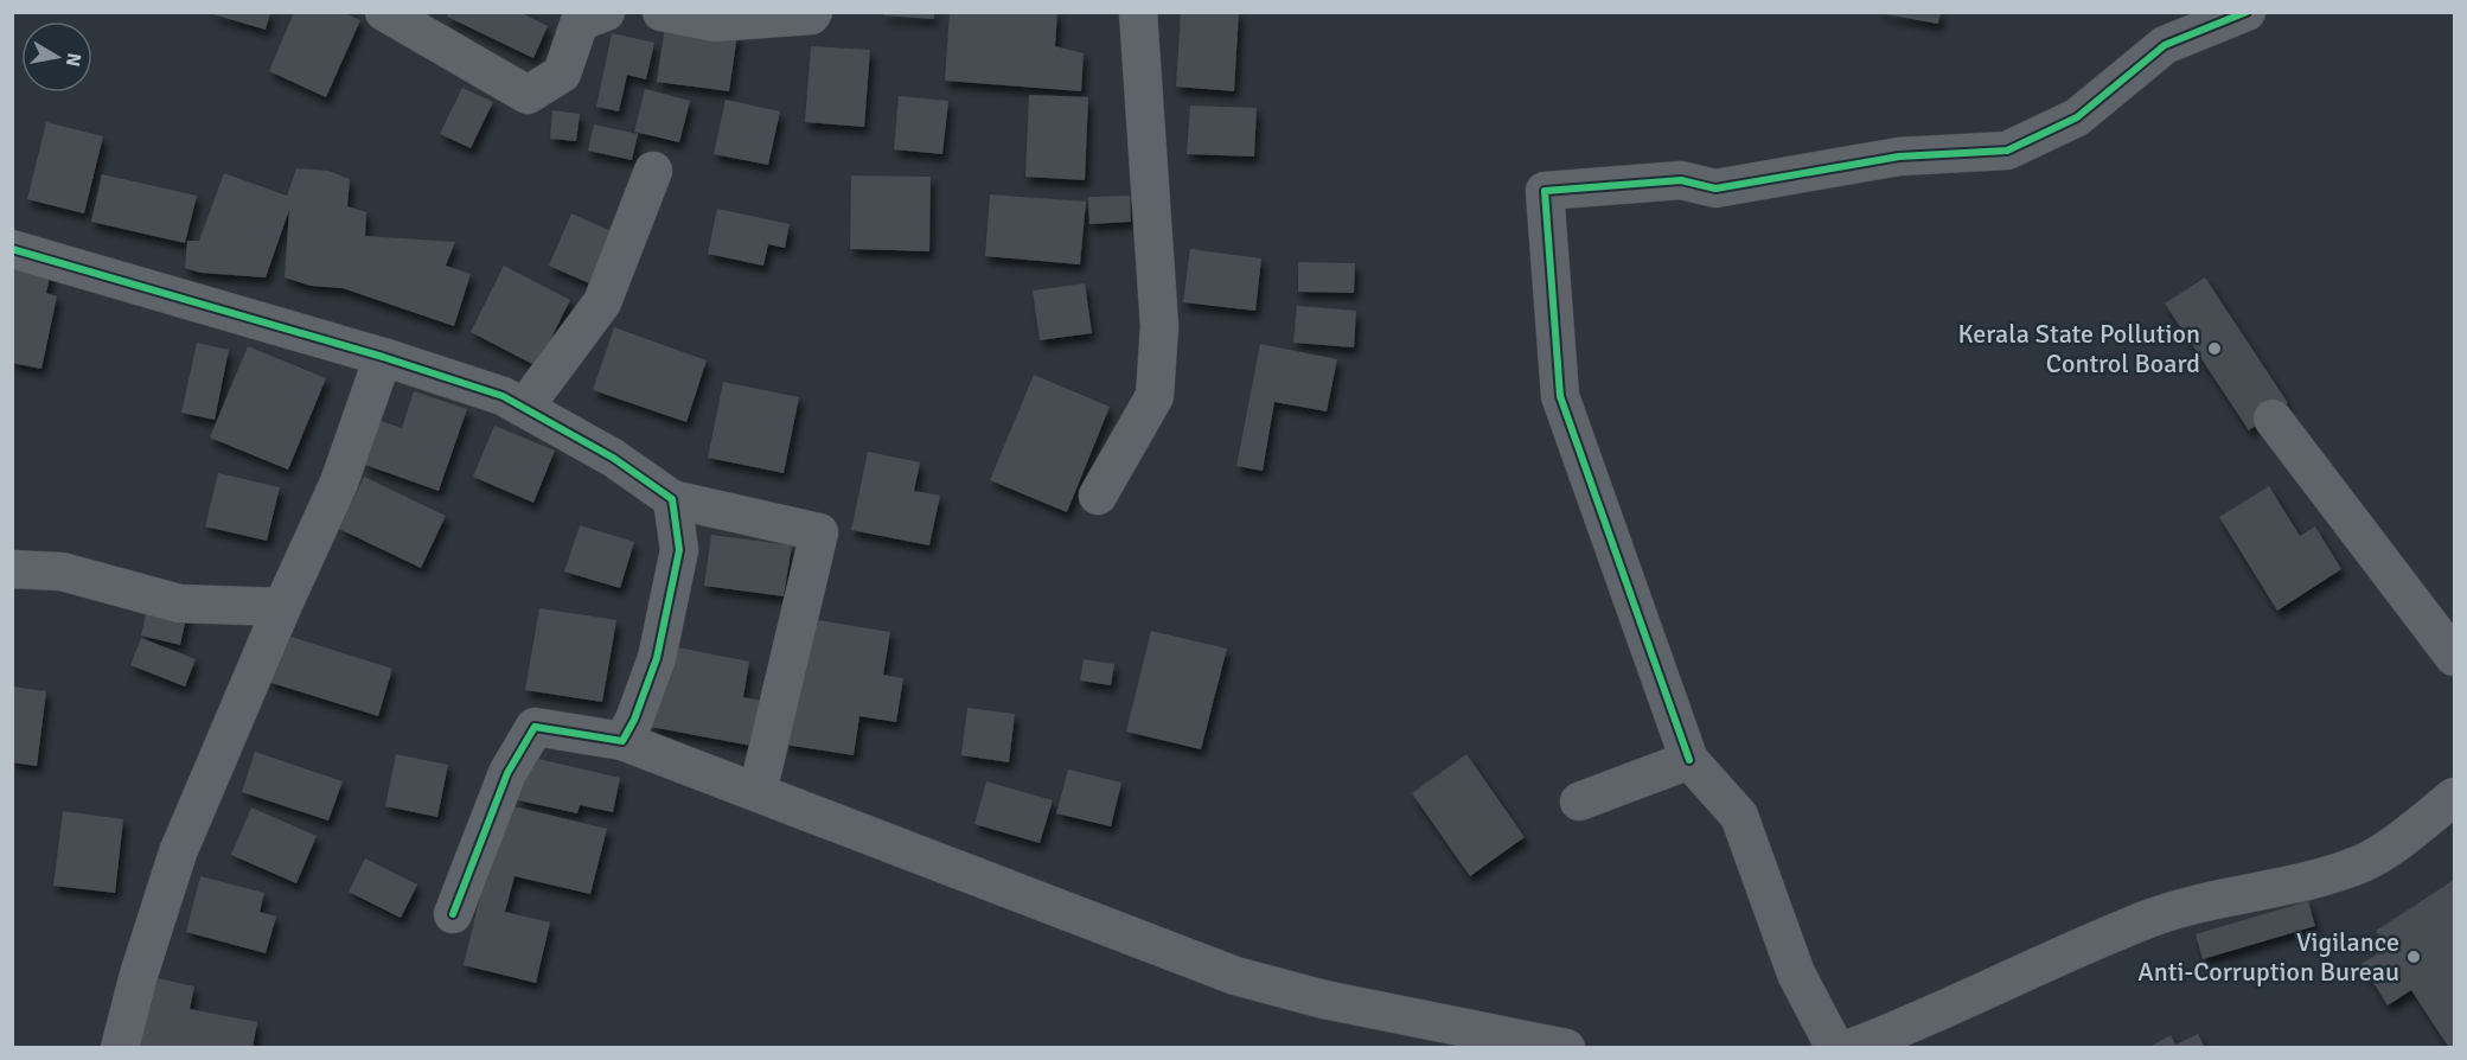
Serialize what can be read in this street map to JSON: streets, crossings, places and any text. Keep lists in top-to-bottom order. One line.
{"places":["Kerala State Pollution Control Board","Vigilance Anti-Corruption Bureau"],"north":"right"}
